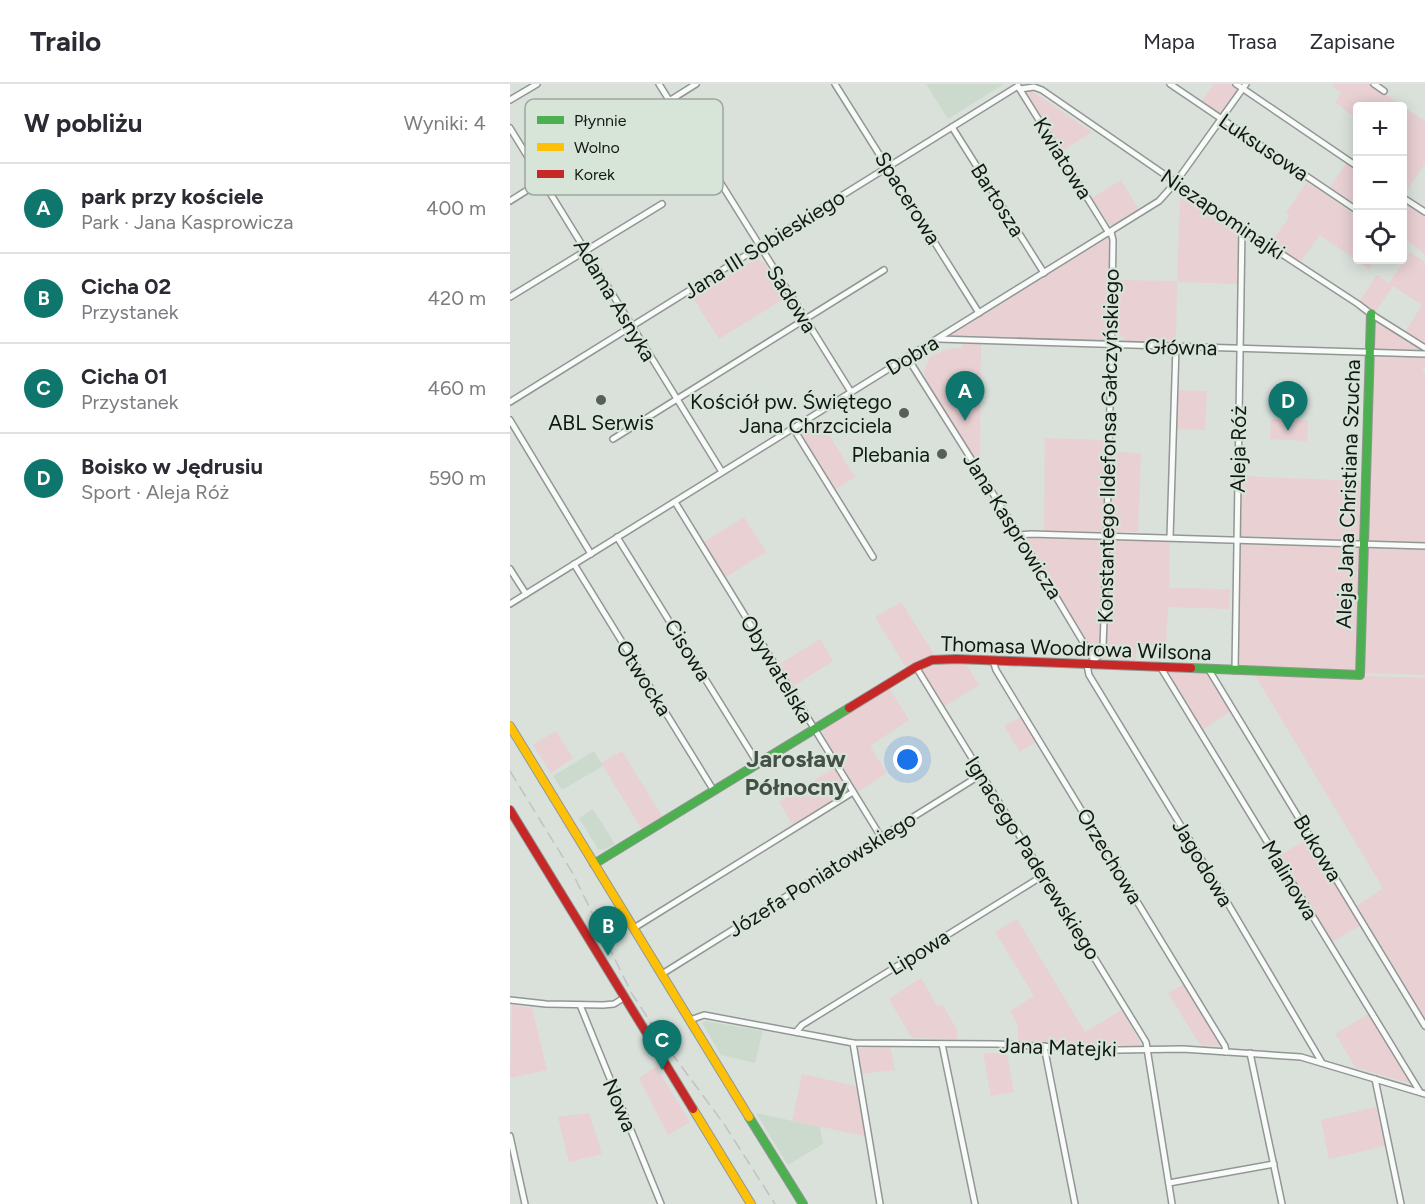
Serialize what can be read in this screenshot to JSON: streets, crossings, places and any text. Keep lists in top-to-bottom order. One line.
{"streets":{"street":["Luksusowa","Kwiatowa","Spacerowa","Bartosza","Niezapominajki","Jana III Sobieskiego","Sadowa","Adama Asnyka","Główna","Dobra","Konstantego Ildefonsa Gałczyńskiego","Aleja Róż","Aleja Jana Christiana Szucha","Jana Kasprowicza","Thomasa Woodrowa Wilsona","Cisowa","Obywatelska","Otwocka","Bukowa","Orzechowa","Ignacego Paderewskiego","Jagodowa","Józefa Poniatowskiego","Malinowa","Lipowa","Jana Matejki","Nowa"]},"crossings":[["Luksusowa","Dobra"],["Kwiatowa","Niezapominajki"],["Kwiatowa","Jana III Sobieskiego"],["Kwiatowa","Dobra"],["Kwiatowa","Konstantego Ildefonsa Gałczyńskiego"],["Spacerowa","Jana III Sobieskiego"],["Spacerowa","Dobra"],["Bartosza","Jana III Sobieskiego"],["Bartosza","Dobra"],["Niezapominajki","Jana III Sobieskiego"],["Niezapominajki","Dobra"],["Niezapominajki","Aleja Róż"],["Niezapominajki","Aleja Jana Christiana Szucha"],["Jana III Sobieskiego","Sadowa"],["Jana III Sobieskiego","Adama Asnyka"],["Sadowa","Dobra"],["Adama Asnyka","Dobra"],["Główna","Dobra"],["Główna","Konstantego Ildefonsa Gałczyńskiego"],["Główna","Aleja Róż"],["Główna","Aleja Jana Christiana Szucha"],["Dobra","Konstantego Ildefonsa Gałczyńskiego"],["Dobra","Jana Kasprowicza"],["Dobra","Cisowa"],["Dobra","Obywatelska"],["Dobra","Otwocka"],["Konstantego Ildefonsa Gałczyńskiego","Jana Kasprowicza"],["Konstantego Ildefonsa Gałczyńskiego","Thomasa Woodrowa Wilsona"],["Konstantego Ildefonsa Gałczyńskiego","Jagodowa"],["Aleja Róż","Thomasa Woodrowa Wilsona"],["Aleja Jana Christiana Szucha","Thomasa Woodrowa Wilsona"],["Jana Kasprowicza","Thomasa Woodrowa Wilsona"],["Jana Kasprowicza","Jagodowa"],["Thomasa Woodrowa Wilsona","Cisowa"],["Thomasa Woodrowa Wilsona","Obywatelska"],["Thomasa Woodrowa Wilsona","Otwocka"],["Thomasa Woodrowa Wilsona","Bukowa"],["Thomasa Woodrowa Wilsona","Orzechowa"],["Thomasa Woodrowa Wilsona","Ignacego Paderewskiego"],["Thomasa Woodrowa Wilsona","Jagodowa"],["Thomasa Woodrowa Wilsona","Malinowa"],["Obywatelska","Józefa Poniatowskiego"],["Orzechowa","Jana Matejki"],["Ignacego Paderewskiego","Józefa Poniatowskiego"],["Ignacego Paderewskiego","Lipowa"],["Ignacego Paderewskiego","Jana Matejki"],["Jagodowa","Jana Matejki"],["Malinowa","Jana Matejki"],["Lipowa","Jana Matejki"]],"districts":["Jarosław Północny"],"places":["ABL Serwis","Kościół pw. Świętego Jana Chrzciciela","Plebania"],"legend":["Płynnie","Wolno","Korek"],"page":{"header":"Trailo","nav":["Mapa","Trasa","Zapisane"],"heading":["W pobliżu","Wyniki: 4"],"map_buttons":["+","−"],"list":[{"mark":"A","name":"park przy kościele","note":"Park · Jana Kasprowicza","value":"400 m"},{"mark":"B","name":"Cicha 02","note":"Przystanek","value":"420 m"},{"mark":"C","name":"Cicha 01","note":"Przystanek","value":"460 m"},{"mark":"D","name":"Boisko w Jędrusiu","note":"Sport · Aleja Róż","value":"590 m"}],"pins":["A","D","B","C"]}}
